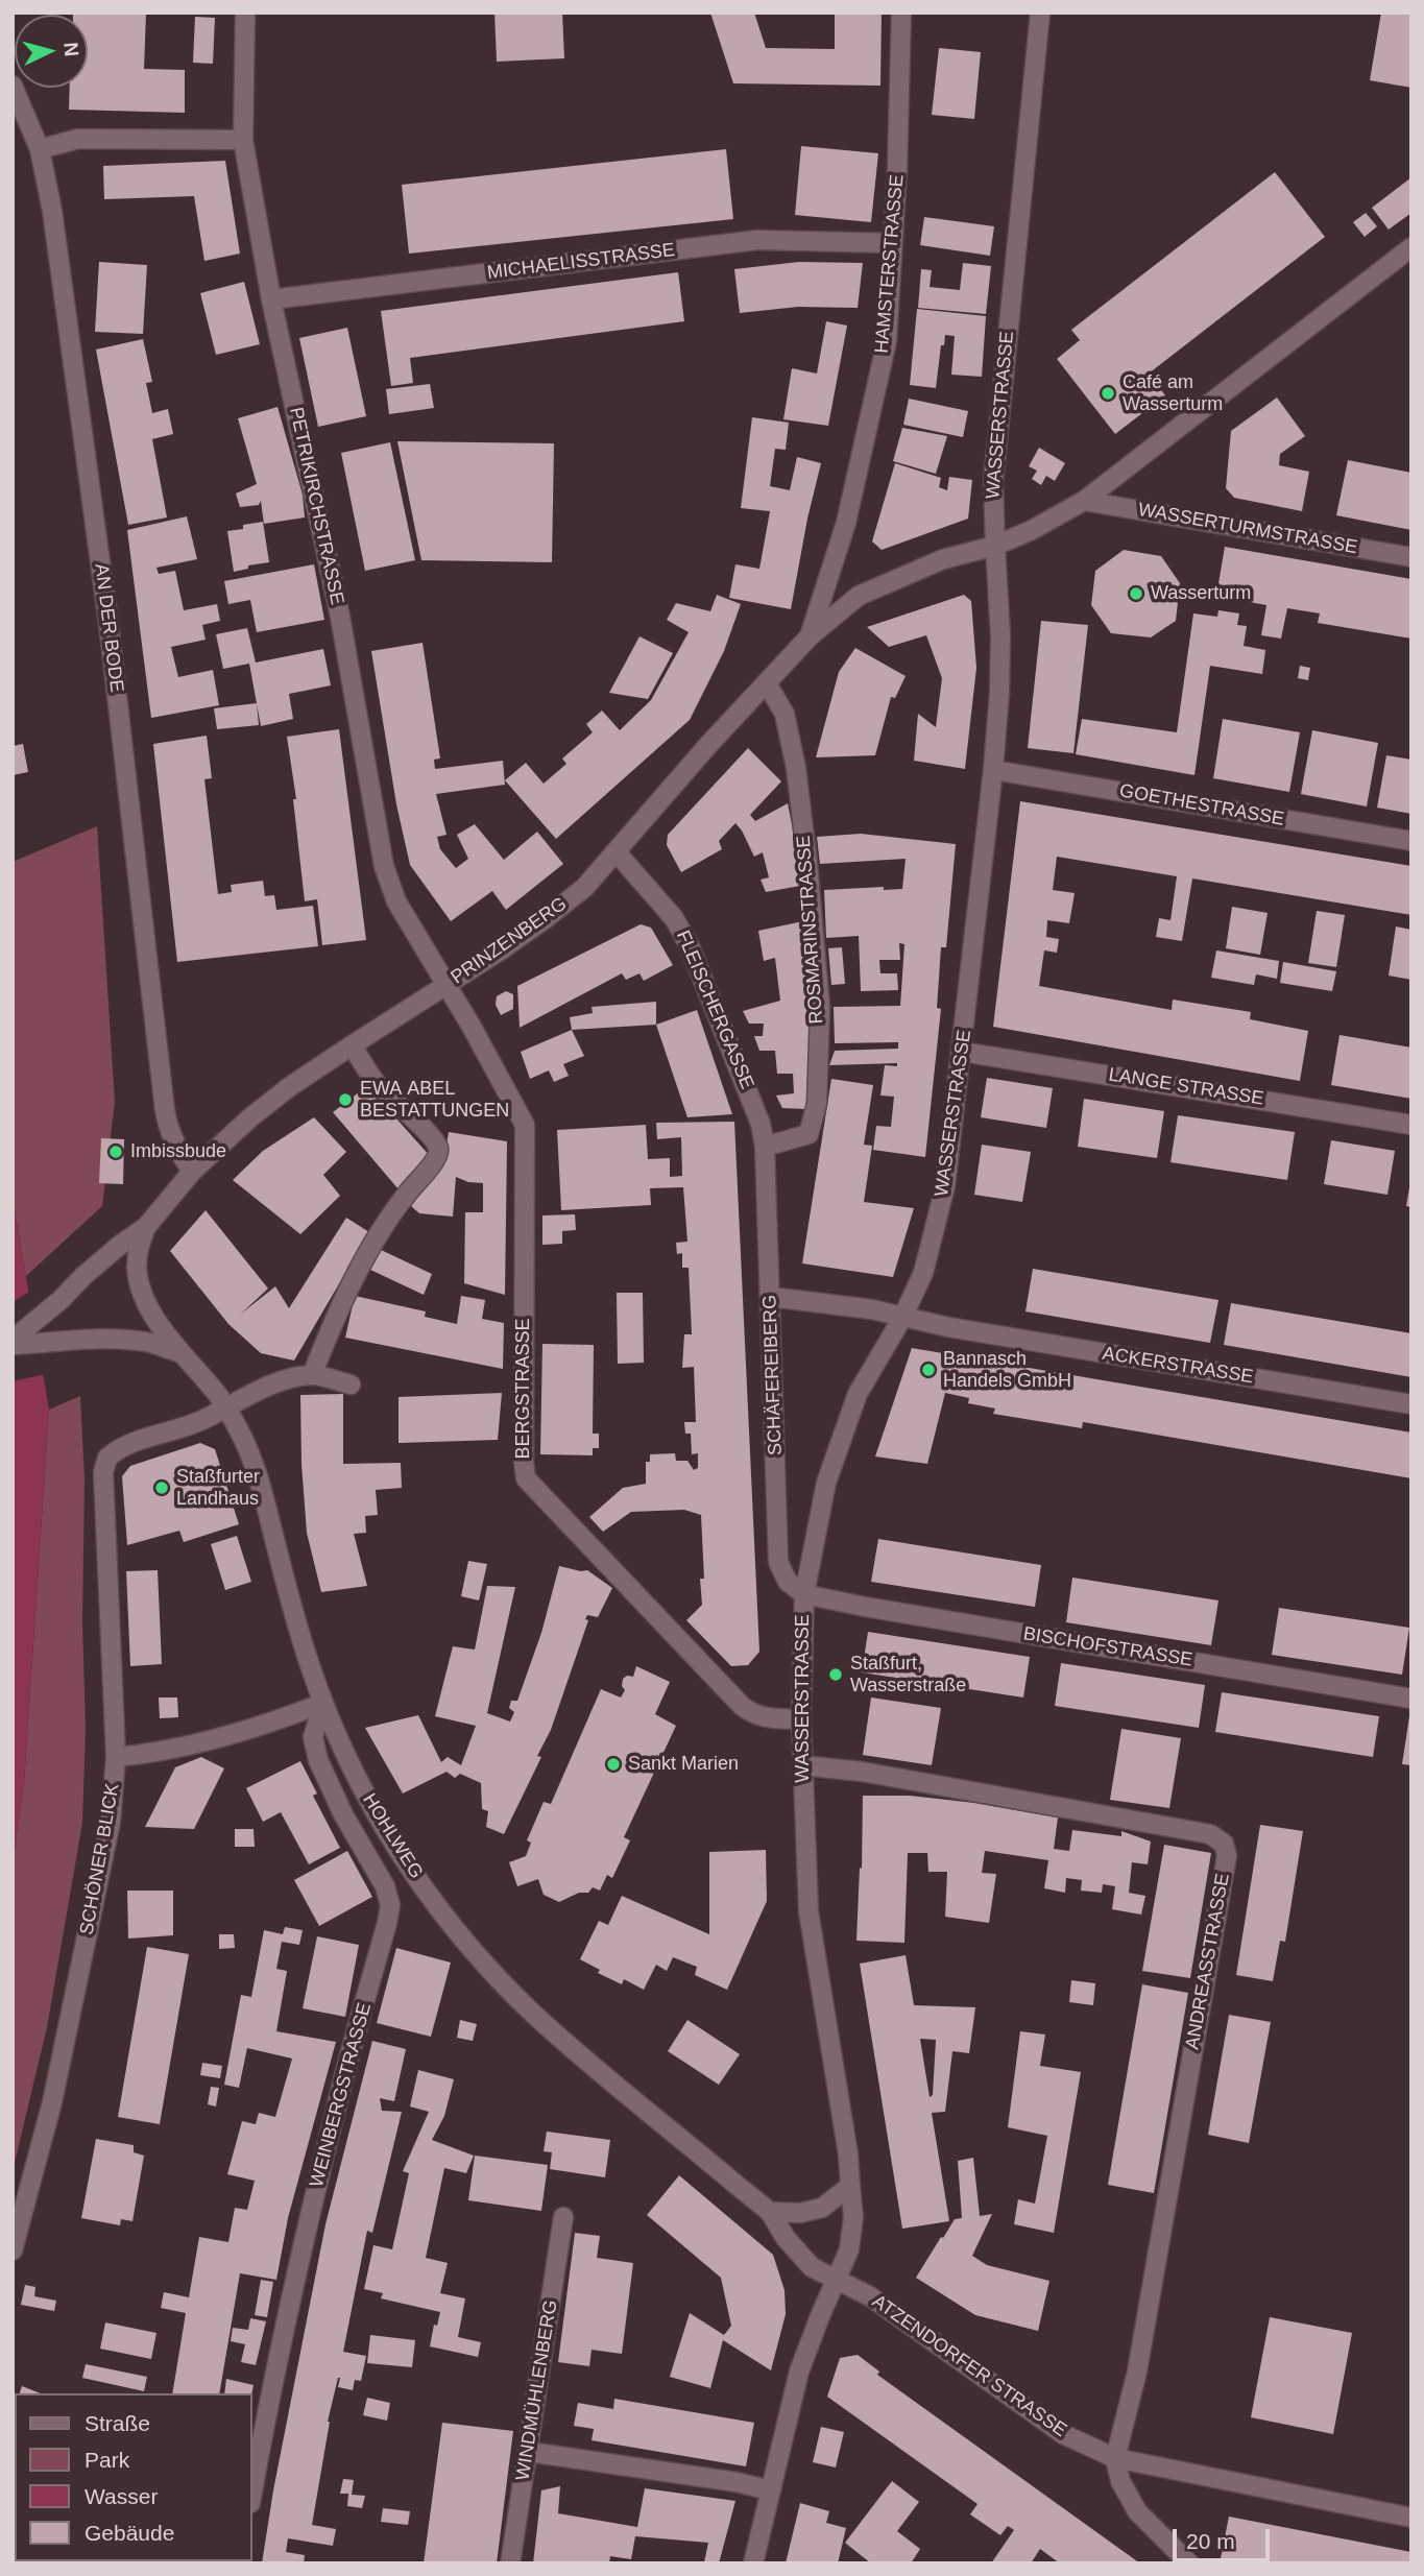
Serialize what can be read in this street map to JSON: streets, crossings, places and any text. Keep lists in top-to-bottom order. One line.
{"streets":{"street":["MICHAELISSTRASSE","HAMSTERSTRASSE","WASSERSTRASSE","PETRIKIRCHSTRASSE","WASSERTURMSTRASSE","AN DER BODE","GOETHESTRASSE","ROSMARINSTRASSE","PRINZENBERG","FLEISCHERGASSE","LANGE STRASSE","ACKERSTRASSE","SCHÄFEREIBERG","BERGSTRASSE","BISCHOFSTRASSE","HOHLWEG","SCHÖNER BLICK","ANDREASSTRASSE","WEINBERGSTRASSE","ATZENDORFER STRASSE","WINDMÜHLENBERG"]},"crossings":[["MICHAELISSTRASSE","HAMSTERSTRASSE"],["MICHAELISSTRASSE","PETRIKIRCHSTRASSE"],["HAMSTERSTRASSE","PRINZENBERG"],["WASSERSTRASSE","GOETHESTRASSE"],["WASSERSTRASSE","PRINZENBERG"],["WASSERSTRASSE","LANGE STRASSE"],["WASSERSTRASSE","ACKERSTRASSE"],["WASSERSTRASSE","SCHÄFEREIBERG"],["WASSERSTRASSE","BERGSTRASSE"],["WASSERSTRASSE","BISCHOFSTRASSE"],["WASSERSTRASSE","ANDREASSTRASSE"],["WASSERSTRASSE","ATZENDORFER STRASSE"],["PETRIKIRCHSTRASSE","PRINZENBERG"],["PETRIKIRCHSTRASSE","BERGSTRASSE"],["WASSERTURMSTRASSE","PRINZENBERG"],["AN DER BODE","PRINZENBERG"],["ROSMARINSTRASSE","PRINZENBERG"],["ROSMARINSTRASSE","FLEISCHERGASSE"],["ROSMARINSTRASSE","SCHÄFEREIBERG"],["PRINZENBERG","FLEISCHERGASSE"],["PRINZENBERG","BERGSTRASSE"],["PRINZENBERG","HOHLWEG"],["FLEISCHERGASSE","SCHÄFEREIBERG"],["ACKERSTRASSE","SCHÄFEREIBERG"],["SCHÄFEREIBERG","BISCHOFSTRASSE"],["HOHLWEG","SCHÖNER BLICK"],["HOHLWEG","WEINBERGSTRASSE"],["HOHLWEG","ATZENDORFER STRASSE"],["ANDREASSTRASSE","ATZENDORFER STRASSE"]],"places":["Café am Wasserturm","Wasserturm","EWA ABEL BESTATTUNGEN","Imbissbude","Bannasch Handels GmbH","Staßfurter Landhaus","Staßfurt, Wasserstraße","Sankt Marien"],"legend":["Straße","Park","Wasser","Gebäude"],"scale_bar":"20 m","north":"right"}
